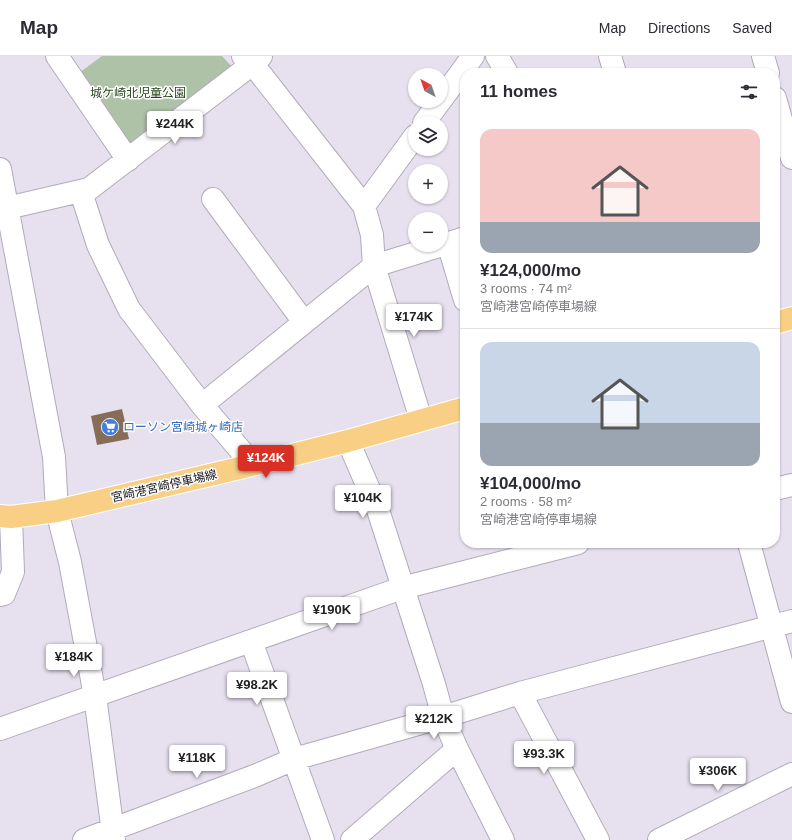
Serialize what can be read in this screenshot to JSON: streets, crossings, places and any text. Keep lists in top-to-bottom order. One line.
{"streets":{"main road":["宮崎港宮崎停車場線"]},"parks":["城ケ崎北児童公園"],"places":{"supermarket":["ローソン宮崎城ヶ崎店"]},"north":"top left","page":{"header":"Map","nav":["Map","Directions","Saved"],"map_buttons":["+","−"],"heading":"11 homes","price":["¥244K","¥174K","¥124K","¥104K","¥190K","¥184K","¥98.2K","¥212K","¥93.3K","¥118K","¥306K"],"list":[{"name":"¥124,000/mo","note":"3 rooms · 74 m² · 宮崎港宮崎停車場線"},{"name":"¥104,000/mo","note":"2 rooms · 58 m² · 宮崎港宮崎停車場線"}]}}
